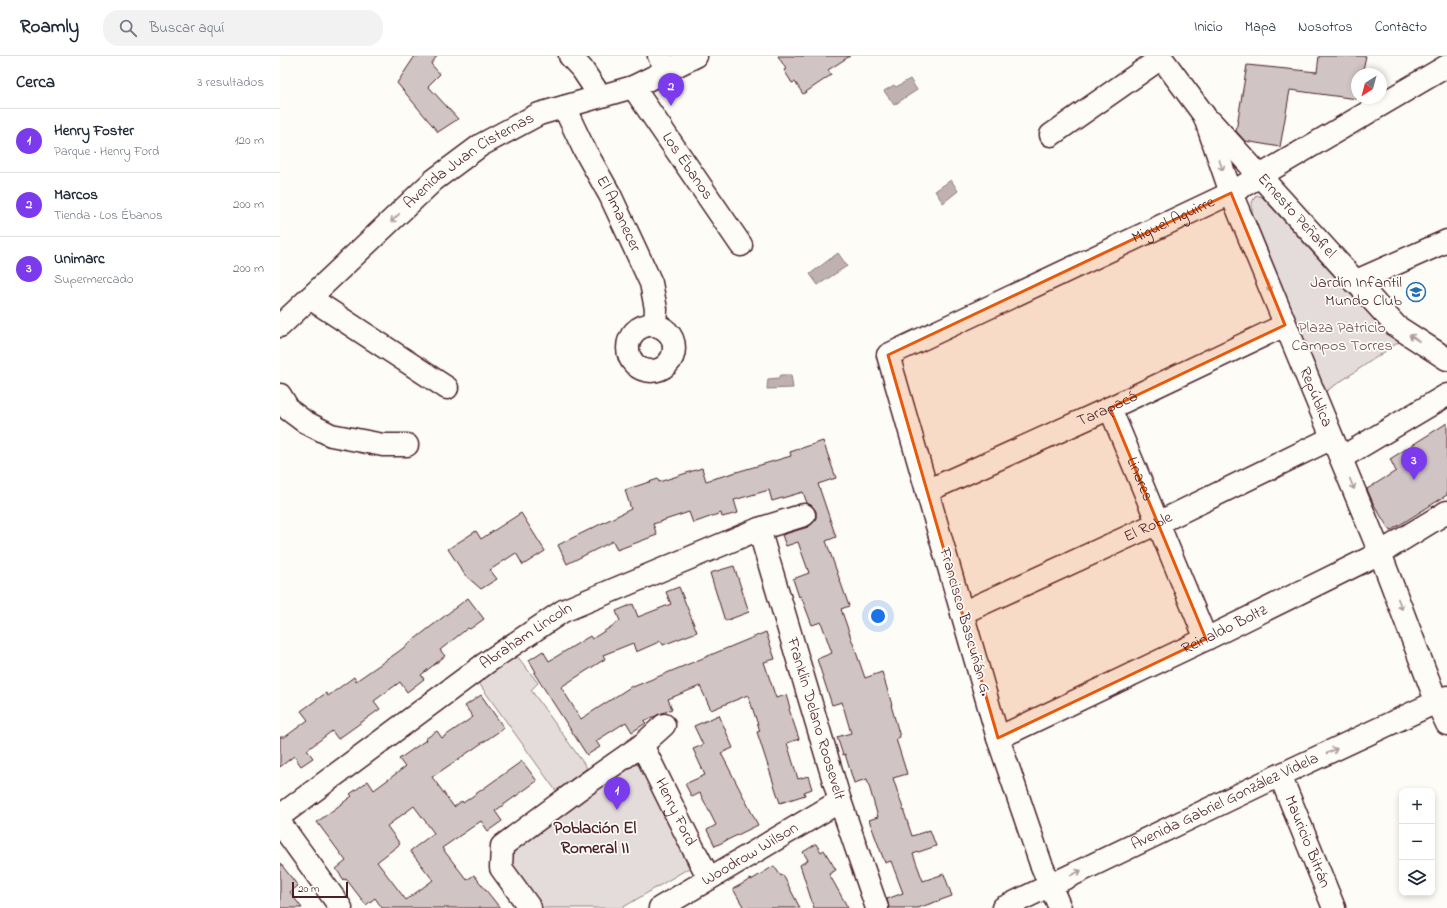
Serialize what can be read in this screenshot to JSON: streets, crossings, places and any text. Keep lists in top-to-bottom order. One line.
{"streets":{"street":["Avenida Juan Cisternas","Los Ébanos","El Amanecer","Ernesto Peñafiel","Miguel Aguirre","República","Tarapacá","Linares","El Roble","Francisco Bascuñán G.","Reinaldo Boltz","Abraham Lincoln","Franklin Delano Roosevelt","Avenida Gabriel González Videla","Henry Ford","Mauricio Bitrán","Woodrow Wilson"]},"crossings":[["Avenida Juan Cisternas","Los Ébanos"],["Avenida Juan Cisternas","El Amanecer"],["Ernesto Peñafiel","Miguel Aguirre"],["Ernesto Peñafiel","República"],["Miguel Aguirre","República"],["Miguel Aguirre","Francisco Bascuñán G."],["República","Tarapacá"],["República","El Roble"],["República","Reinaldo Boltz"],["República","Avenida Gabriel González Videla"],["Tarapacá","Linares"],["Tarapacá","Francisco Bascuñán G."],["Linares","El Roble"],["Linares","Reinaldo Boltz"],["El Roble","Francisco Bascuñán G."],["Francisco Bascuñán G.","Reinaldo Boltz"],["Francisco Bascuñán G.","Avenida Gabriel González Videla"],["Abraham Lincoln","Franklin Delano Roosevelt"],["Franklin Delano Roosevelt","Woodrow Wilson"],["Avenida Gabriel González Videla","Mauricio Bitrán"],["Henry Ford","Woodrow Wilson"]],"one_way":["Avenida Juan Cisternas","República","Avenida Gabriel González Videla"],"districts":["Población El Romeral II"],"parks":["Plaza Patricio Campos Torres"],"places":{"school or university":["Jardín Infantil Mundo Club"]},"scale_bar":"20 m","north":"bottom left","page":{"header":"Roamly","search":"Buscar aquí","nav":["Inicio","Mapa","Nosotros","Contacto"],"heading":["Cerca","3 resultados"],"pins":["2","3","1"],"list":[{"mark":"1","name":"Henry Foster","note":"Parque · Henry Ford","value":"120 m"},{"mark":"2","name":"Marcos","note":"Tienda · Los Ébanos","value":"200 m"},{"mark":"3","name":"Unimarc","note":"Supermercado","value":"200 m"}],"map_buttons":["+","−"],"scale":"20 m"}}
